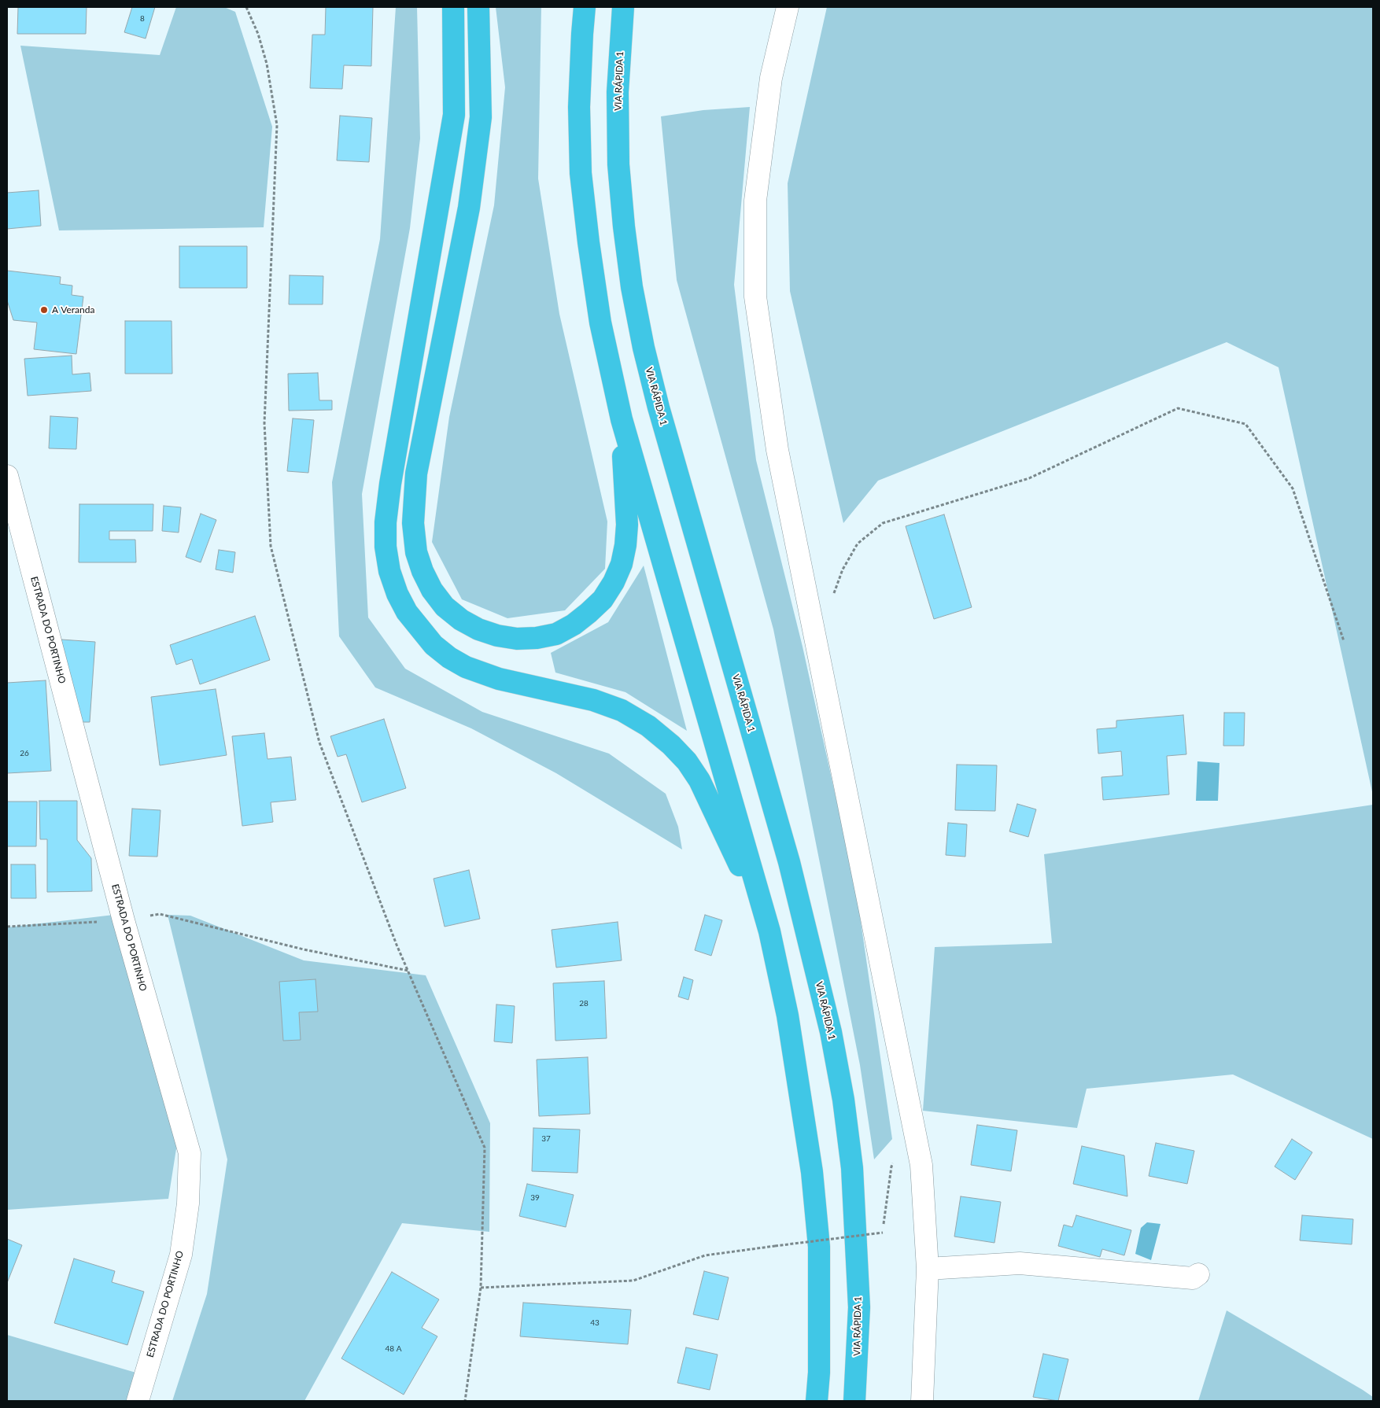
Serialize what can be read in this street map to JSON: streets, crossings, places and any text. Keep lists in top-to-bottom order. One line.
{"streets":{"highway":["VIA RÁPIDA 1"],"street":["ESTRADA DO PORTINHO"]},"places":["A Veranda"],"house_numbers":["8","26","28","37","39","43","48 A"]}
